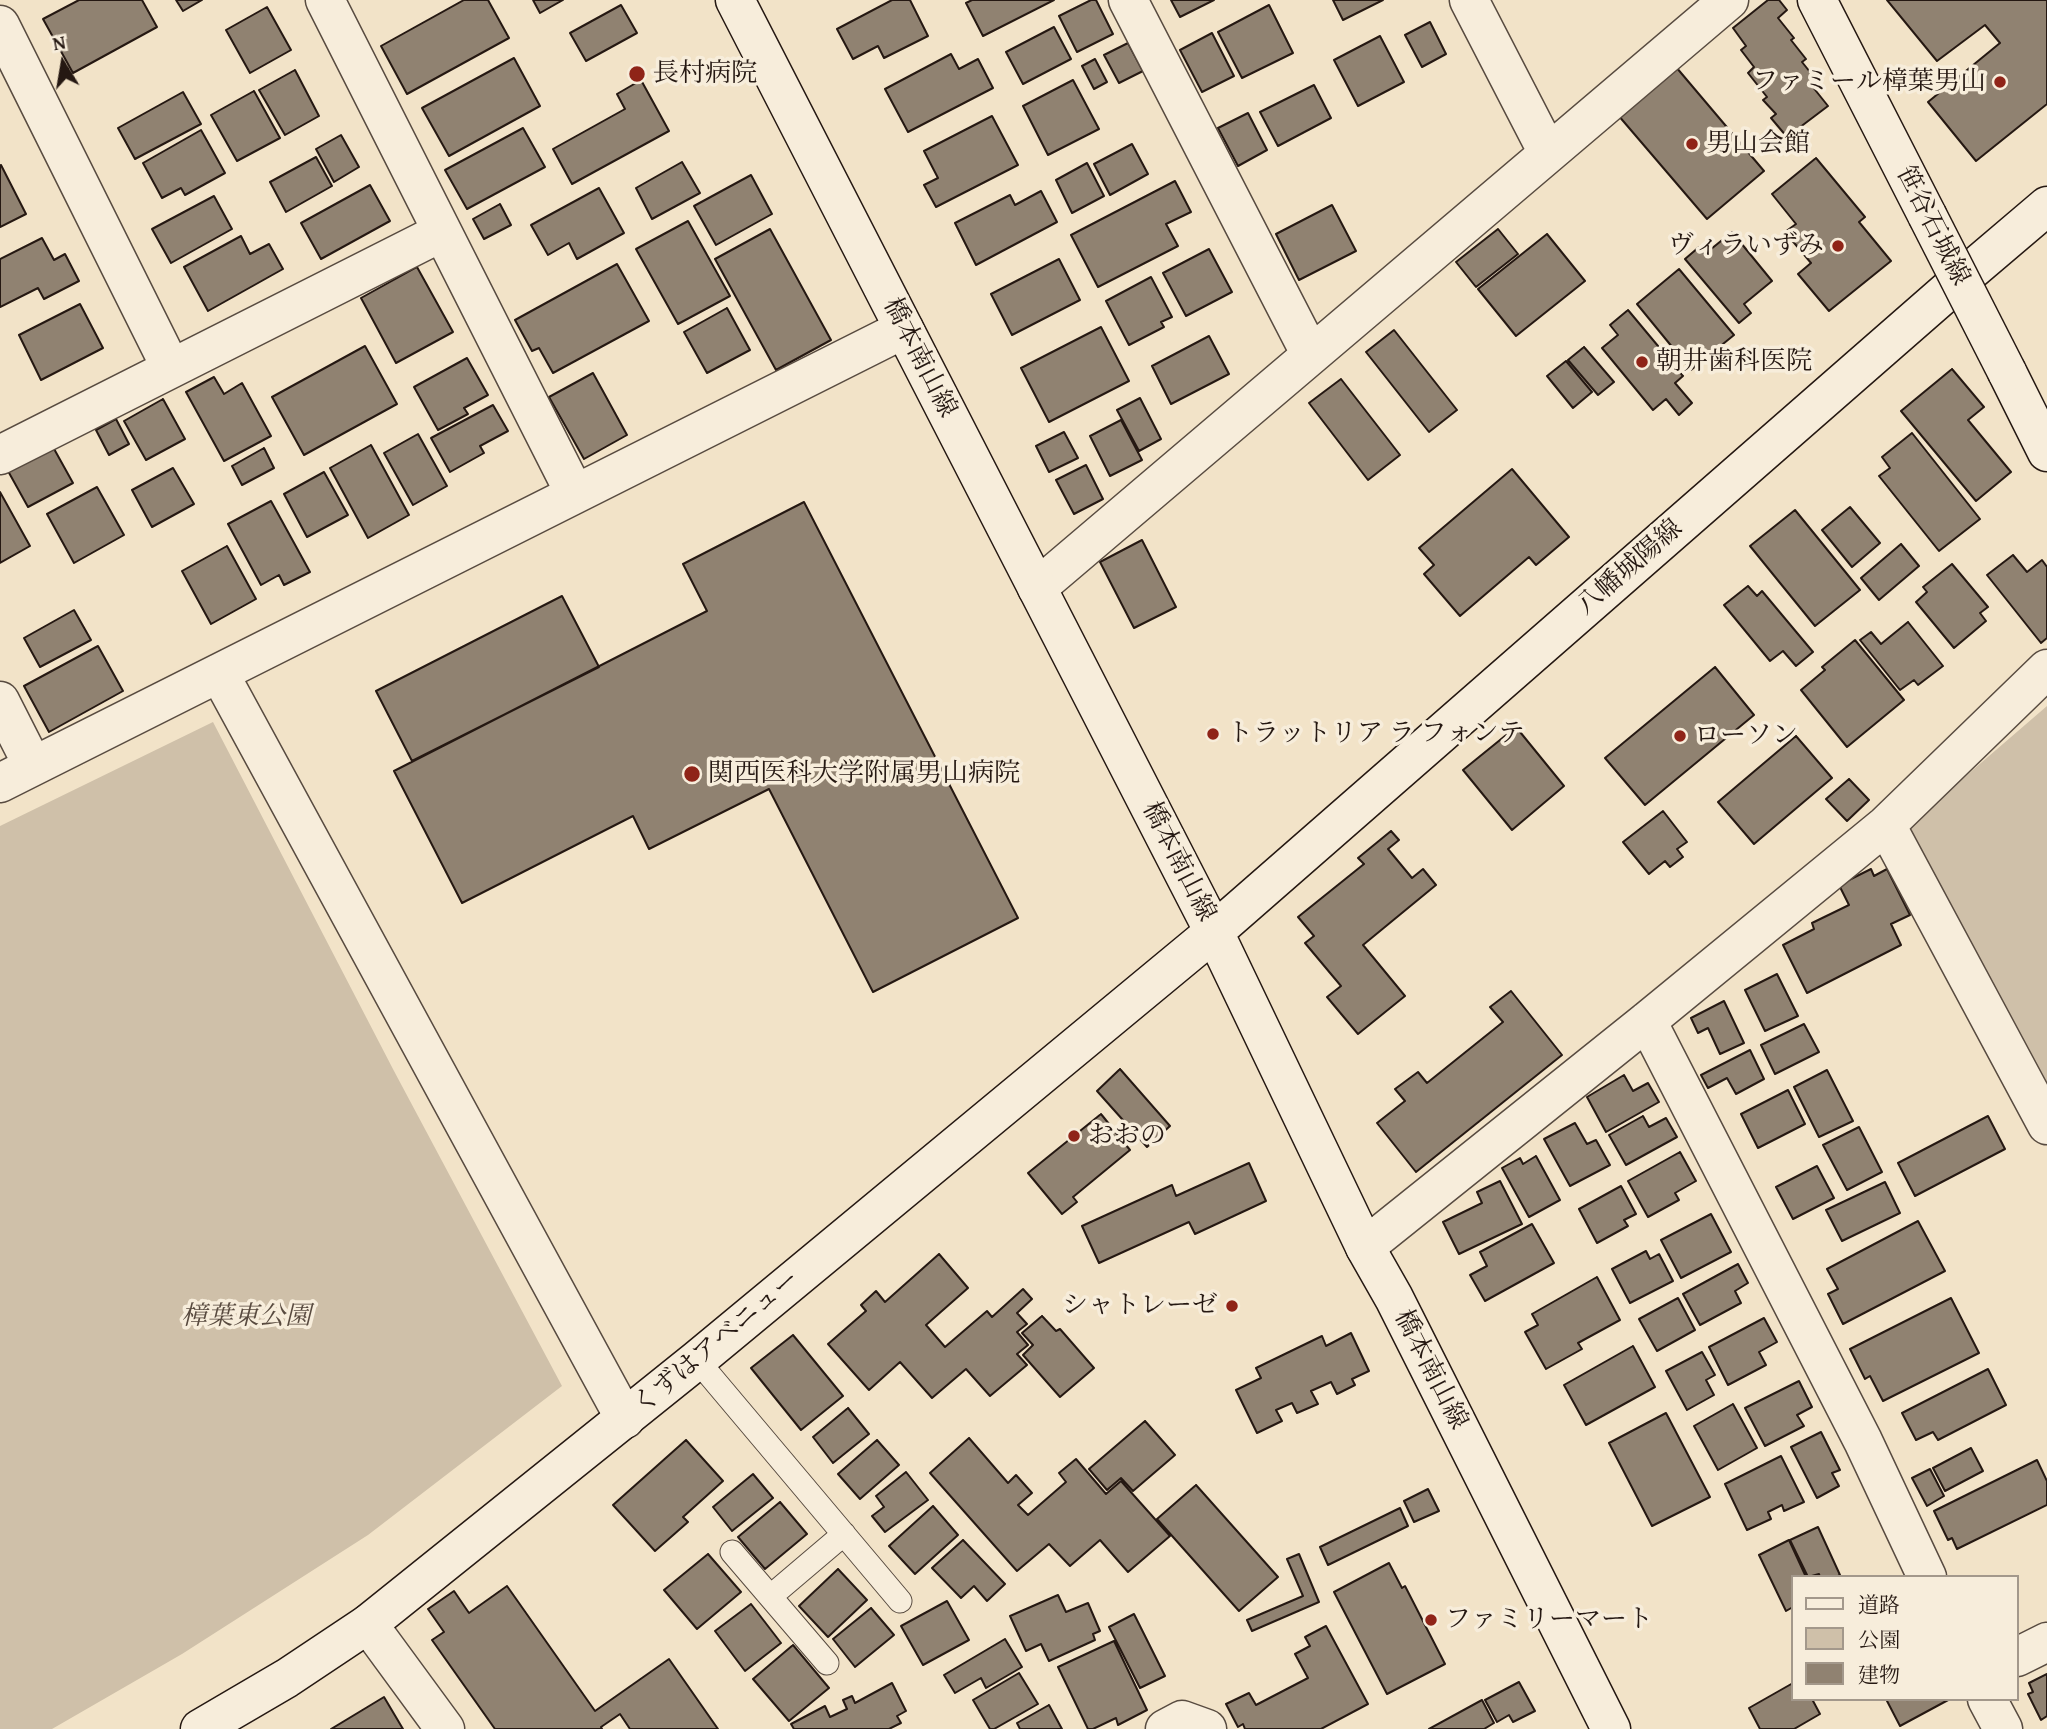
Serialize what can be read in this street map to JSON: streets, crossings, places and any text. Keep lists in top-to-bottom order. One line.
{"streets":{"street":["笹谷石城線","橋本南山線","八幡城陽線","くずはアベニュー"]},"crossings":[["橋本南山線","八幡城陽線"],["橋本南山線","くずはアベニュー"],["八幡城陽線","くずはアベニュー"]],"parks":["樟葉東公園"],"places":["長村病院","ファミール樟葉男山","男山会館","ヴィラいずみ","朝井歯科医院","トラットリア ラ フォンテ","ローソン","関西医科大学附属男山病院","おおの","シャトレーゼ","ファミリーマート"],"legend":["道路","公園","建物"],"north":"top"}
